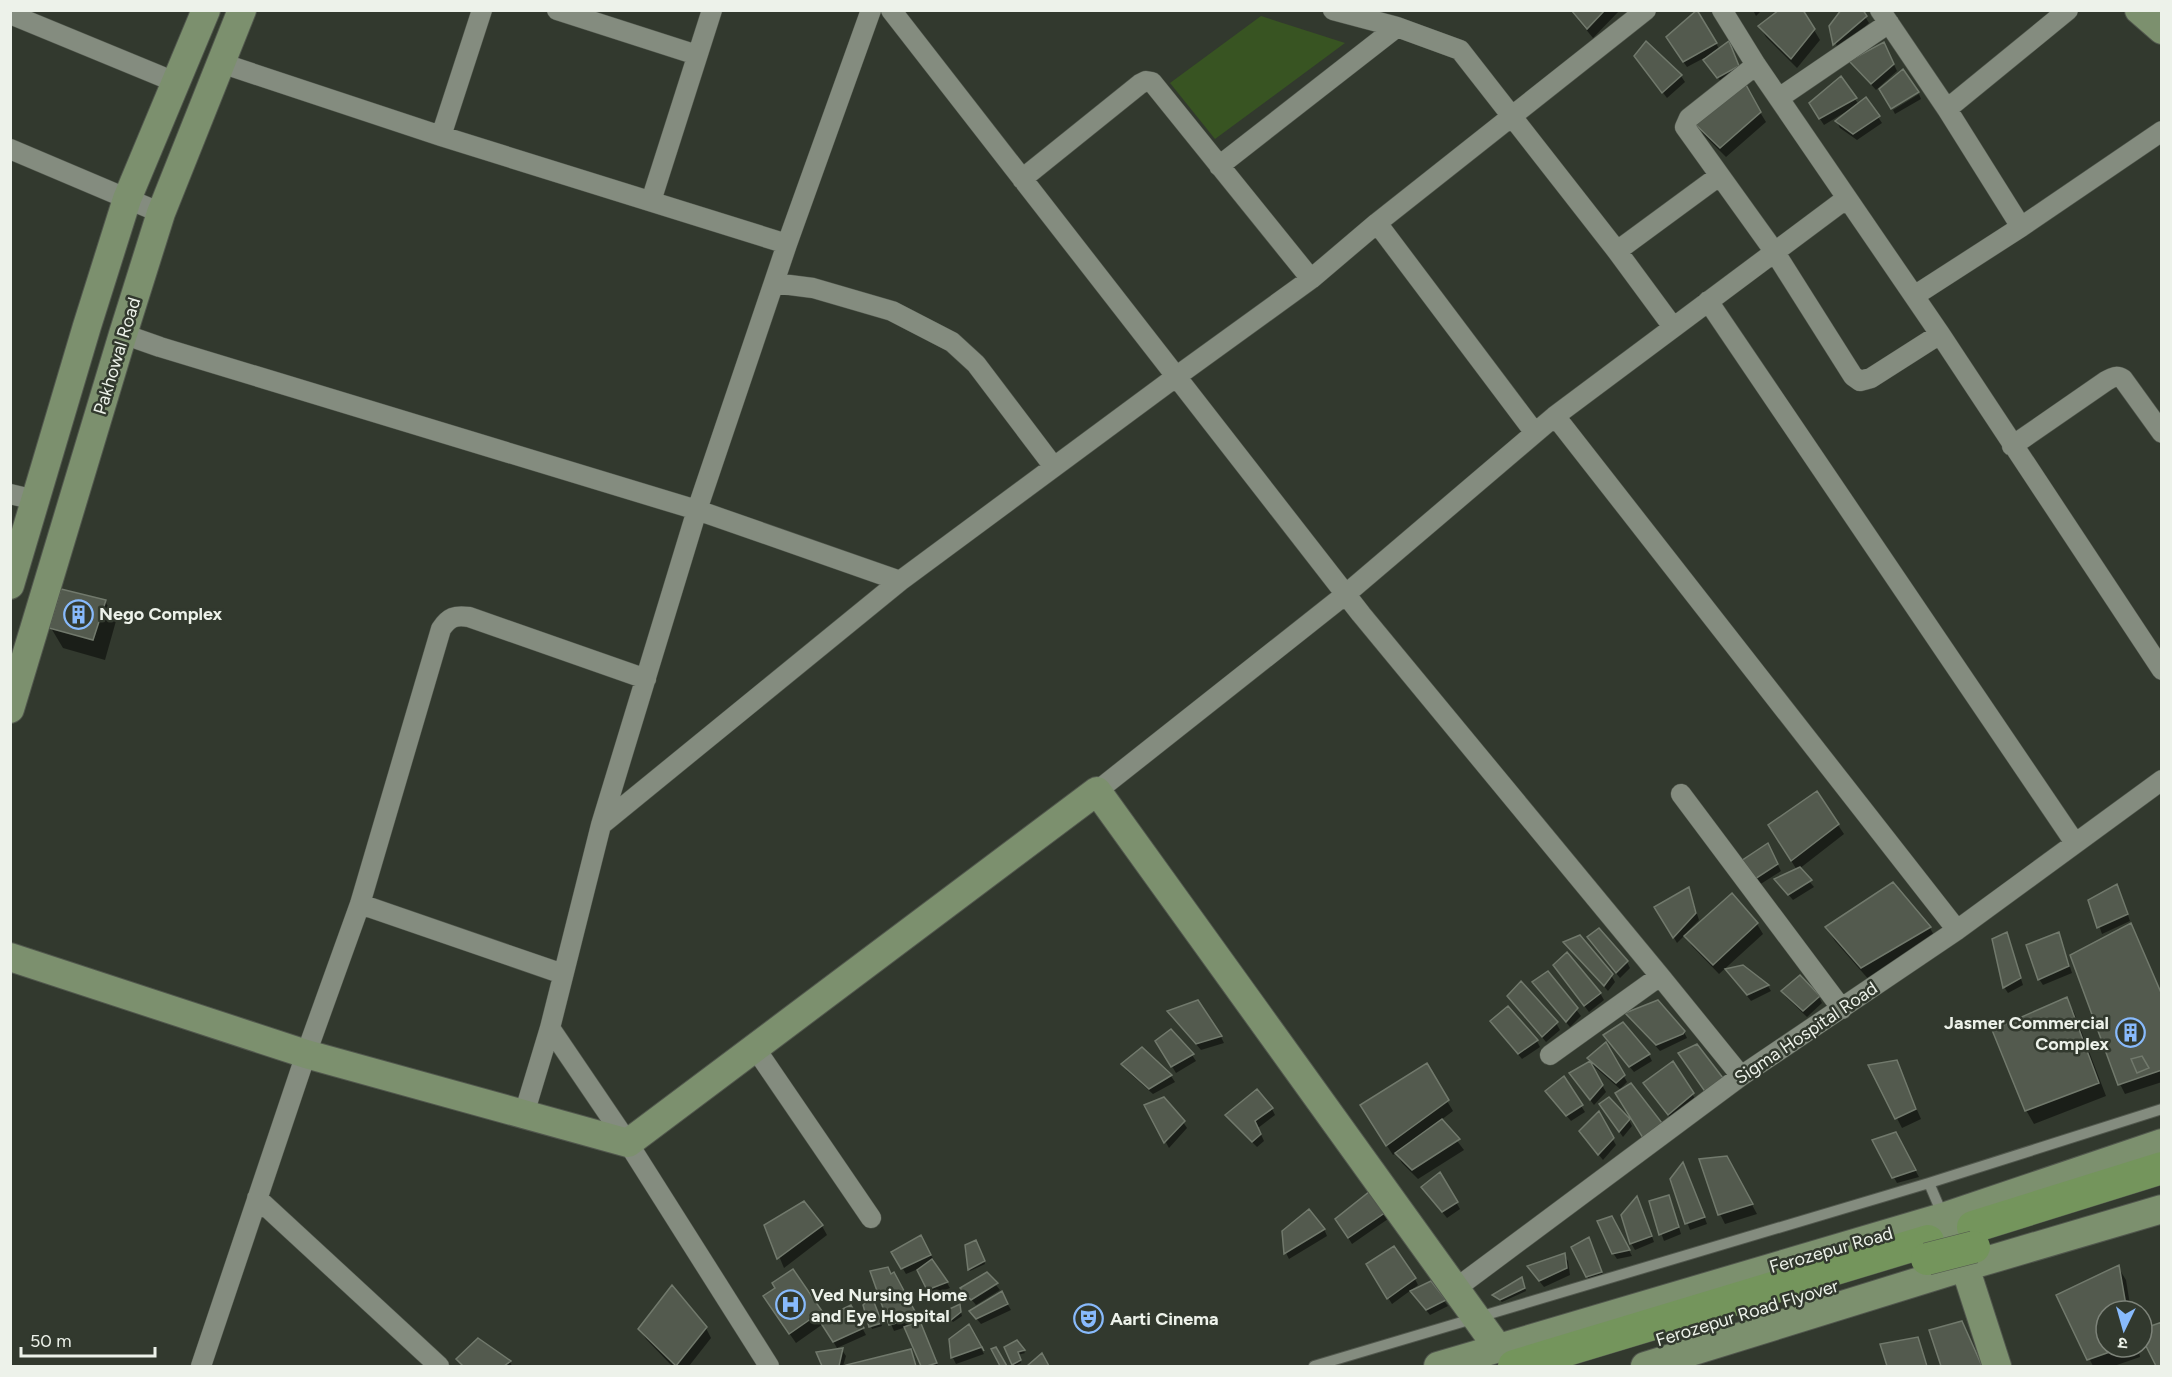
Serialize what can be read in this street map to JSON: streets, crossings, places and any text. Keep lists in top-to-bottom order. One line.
{"streets":{"main road":["Ferozepur Road Flyover"],"street":["Pakhowal Road","Sigma Hospital Road"]},"places":{"building":["Nego Complex","Jasmer Commercial Complex"],"hospital":["Ved Nursing Home and Eye Hospital"],"theatre":["Aarti Cinema"]},"scale_bar":"50 m","north":"bottom"}
